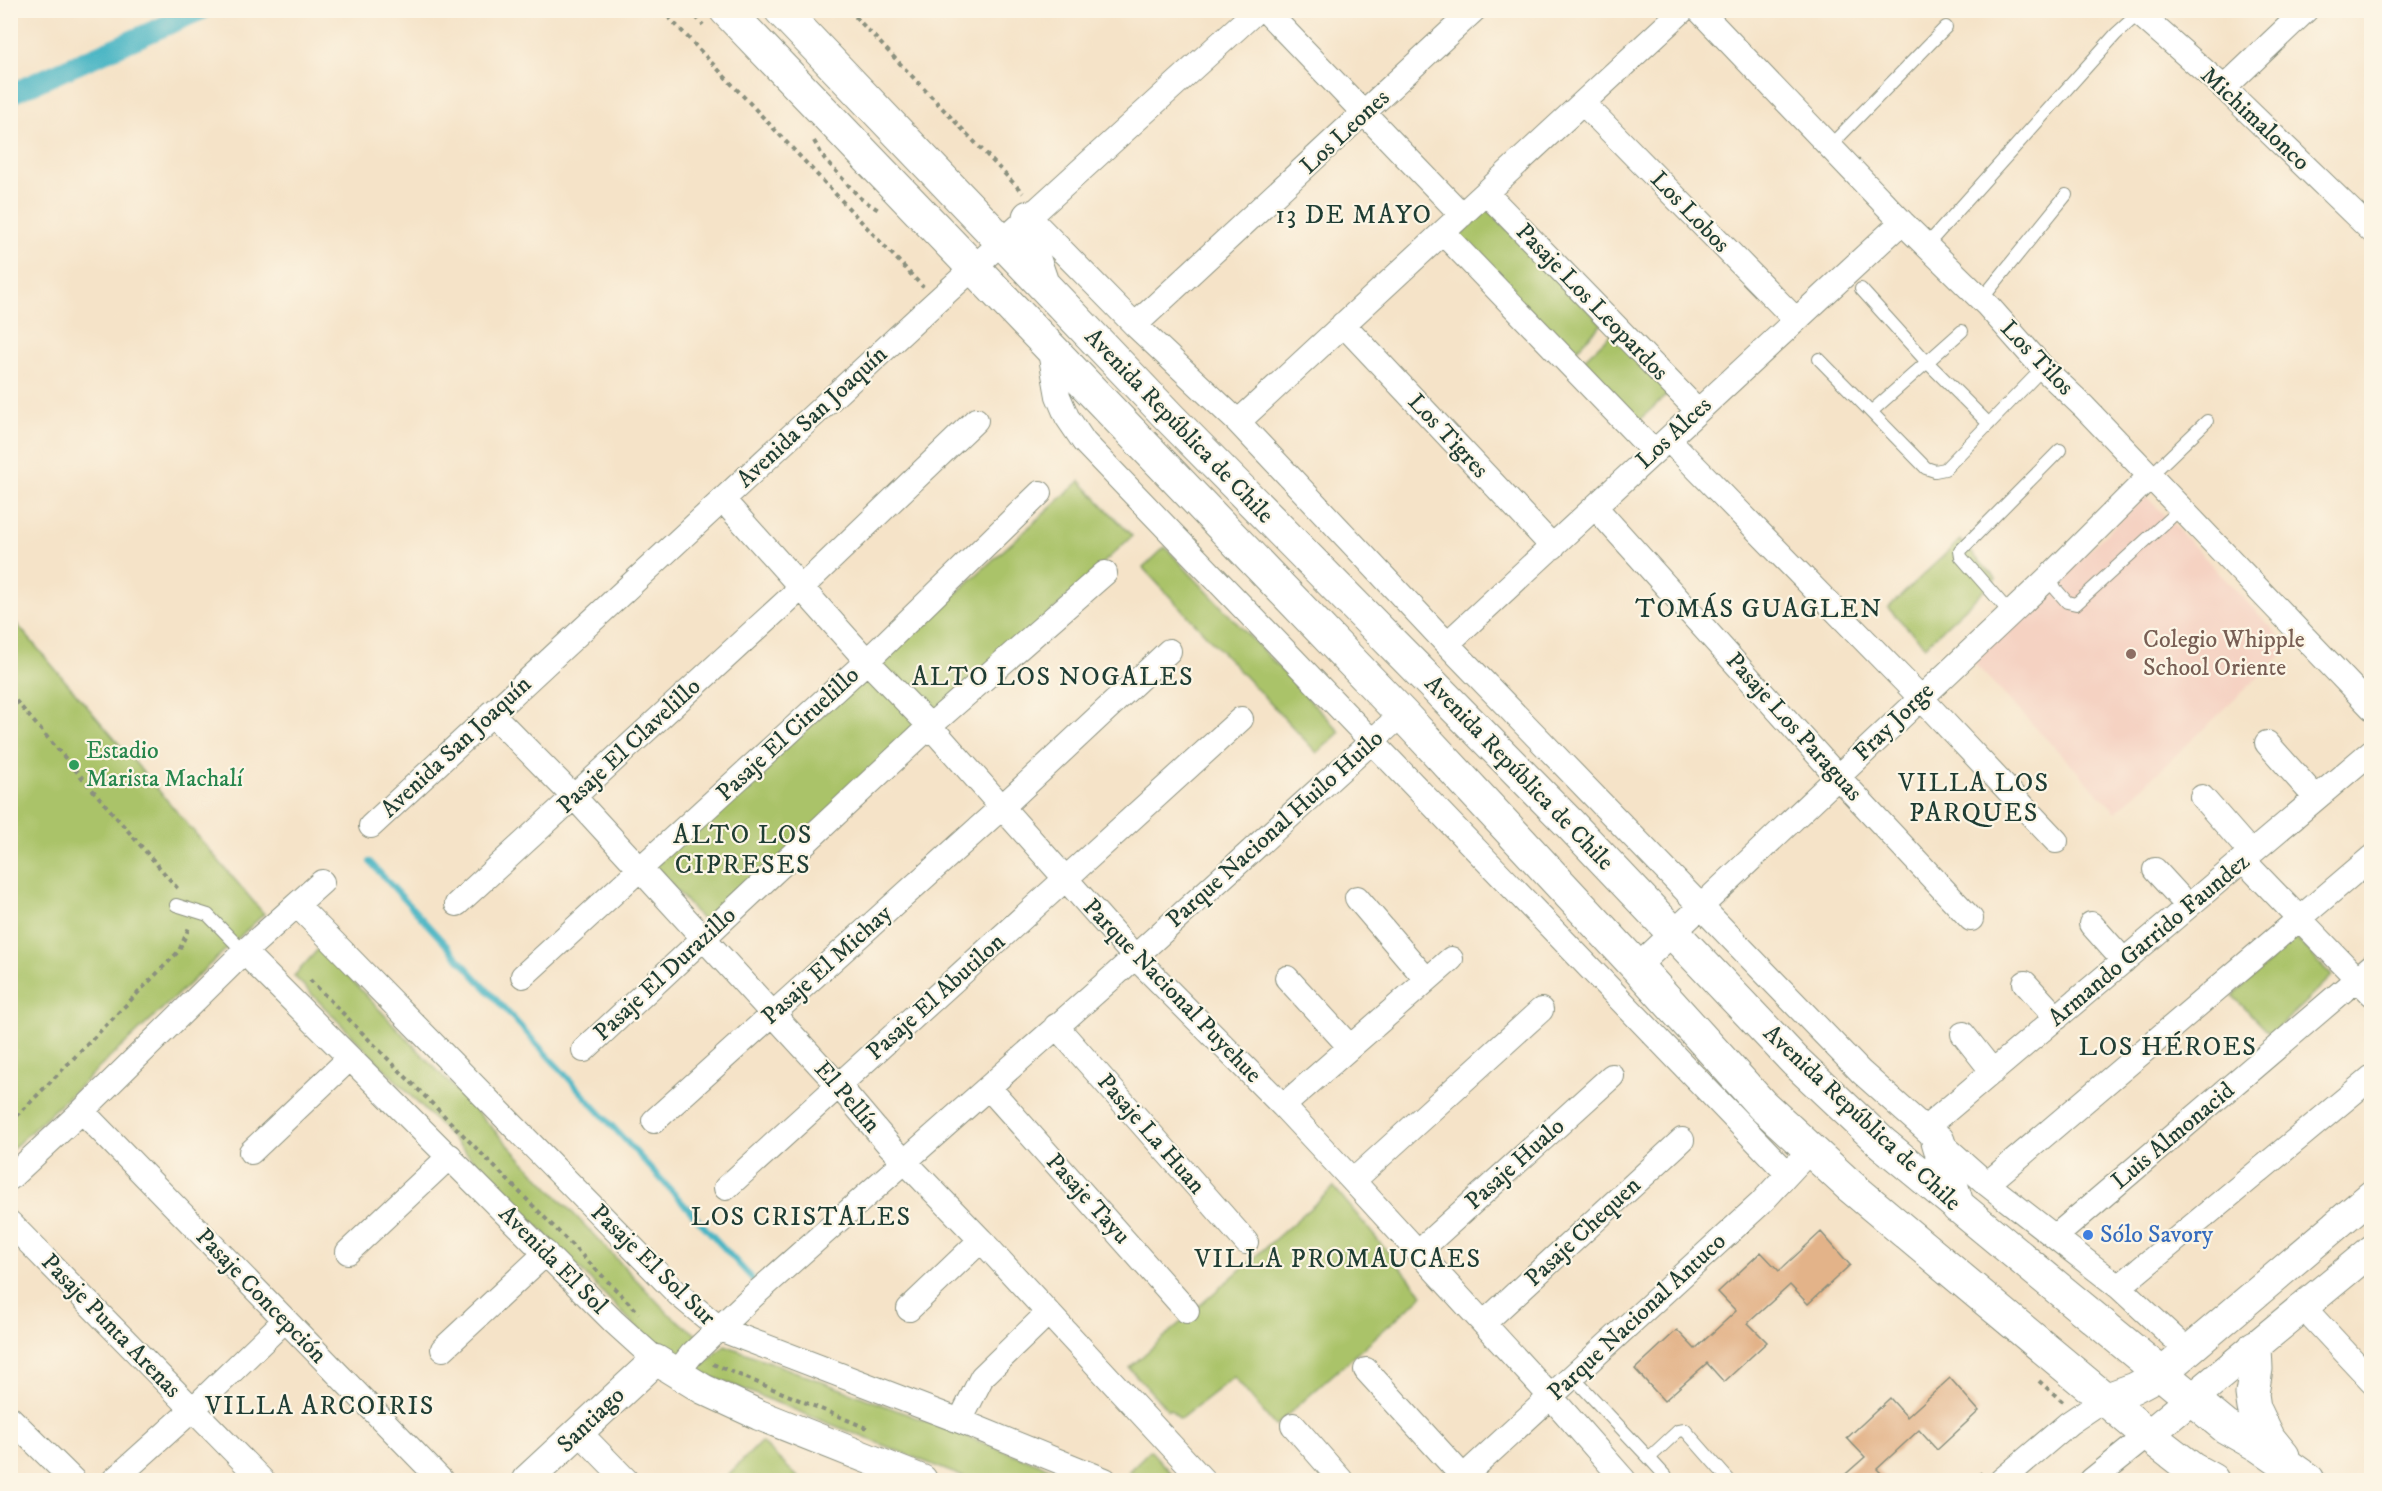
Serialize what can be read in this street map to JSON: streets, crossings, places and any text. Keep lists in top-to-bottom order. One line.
{"streets":{"main road":["Avenida República de Chile"],"street":["Michimalonco","Los Leones","Los Lobos","Pasaje Los Leopardos","Los Tilos","Avenida San Joaquín","Los Alces","Los Tigres","Fray Jorge","Pasaje Los Paraguas","Pasaje El Ciruelillo","Pasaje El Clavelillo","Parque Nacional Huilo Huilo","Armando Garrido Faundez","Pasaje El Michay","Pasaje El Durazillo","Parque Nacional Puyehue","Pasaje El Abutilon","El Pellín","Pasaje La Huan","Luis Almonacid","Pasaje Hualo","Pasaje Tayu","Pasaje Chequen","Avenida El Sol","Pasaje El Sol Sur","Pasaje Concepción","Parque Nacional Antuco","Pasaje Punta Arenas","Santiago"]},"crossings":[["Los Leones","Avenida República de Chile"],["Los Lobos","Los Alces"],["Pasaje Los Leopardos","Los Alces"],["Los Tilos","Los Alces"],["Los Tilos","Fray Jorge"],["Avenida San Joaquín","Avenida República de Chile"],["Avenida San Joaquín","Parque Nacional Puyehue"],["Avenida San Joaquín","El Pellín"],["Avenida República de Chile","Los Alces"],["Avenida República de Chile","Fray Jorge"],["Avenida República de Chile","Parque Nacional Huilo Huilo"],["Avenida República de Chile","Armando Garrido Faundez"],["Avenida República de Chile","Luis Almonacid"],["Avenida República de Chile","Parque Nacional Antuco"],["Los Alces","Los Tigres"],["Los Alces","Pasaje Los Paraguas"],["Fray Jorge","Pasaje Los Paraguas"],["Pasaje El Ciruelillo","Parque Nacional Puyehue"],["Pasaje El Ciruelillo","El Pellín"],["Pasaje El Clavelillo","Parque Nacional Puyehue"],["Pasaje El Clavelillo","El Pellín"],["Parque Nacional Huilo Huilo","Parque Nacional Puyehue"],["Parque Nacional Huilo Huilo","El Pellín"],["Parque Nacional Huilo Huilo","Pasaje La Huan"],["Parque Nacional Huilo Huilo","Pasaje Tayu"],["Parque Nacional Huilo Huilo","Avenida El Sol"],["Parque Nacional Huilo Huilo","Pasaje El Sol Sur"],["Parque Nacional Huilo Huilo","Santiago"],["Pasaje El Michay","Parque Nacional Puyehue"],["Pasaje El Michay","El Pellín"],["Pasaje El Durazillo","Parque Nacional Puyehue"],["Pasaje El Durazillo","El Pellín"],["Parque Nacional Puyehue","Pasaje El Abutilon"],["Parque Nacional Puyehue","Pasaje Hualo"],["Parque Nacional Puyehue","Pasaje Chequen"],["Parque Nacional Puyehue","Parque Nacional Antuco"],["Pasaje El Abutilon","El Pellín"],["Avenida El Sol","Santiago"]],"districts":["13 DE MAYO","TOMÁS GUAGLEN","ALTO LOS NOGALES","VILLA LOS PARQUES","ALTO LOS CIPRESES","LOS HÉROES","LOS CRISTALES","VILLA PROMAUCAES","VILLA ARCOIRIS"],"places":["Colegio Whipple School Oriente","Estadio Marista Machalí","Sólo Savory"]}
